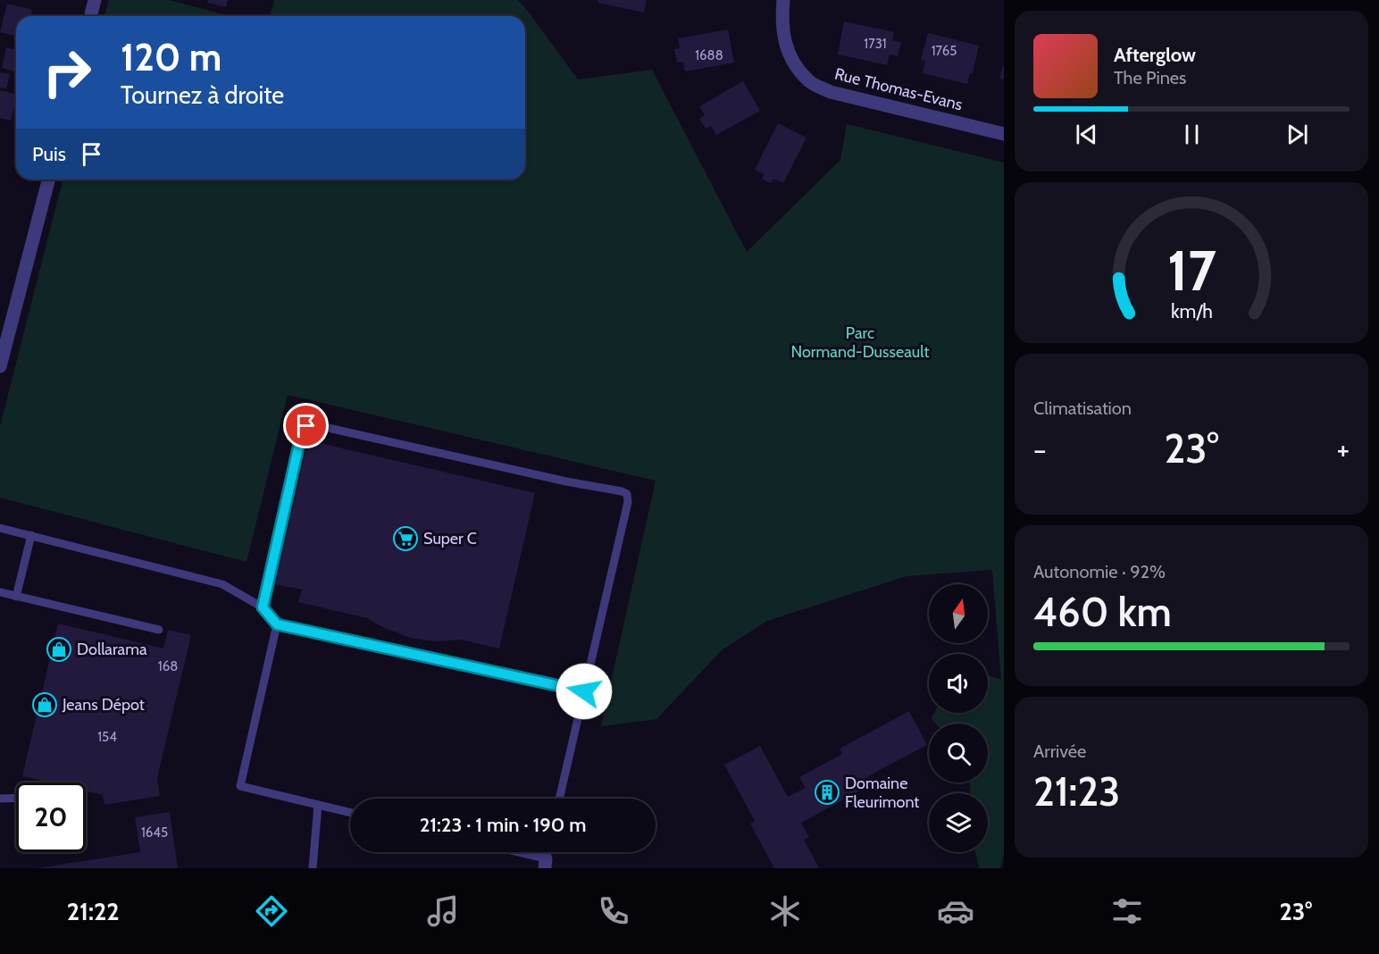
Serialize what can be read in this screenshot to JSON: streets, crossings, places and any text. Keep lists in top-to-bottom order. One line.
{"streets":{"street":["Rue Thomas-Evans"]},"parks":["Parc Normand-Dusseault"],"places":{"supermarket":["Super C"],"shop":["Dollarama","Jeans Dépot"],"building":["Domaine Fleurimont"]},"house_numbers":["1731","1765","1688","168","154","1645"],"north":"top","page":{"turn":["120 m","Tournez à droite"],"song":["Afterglow","The Pines"],"then":"Puis","tile":["Climatisation",["Autonomie · 92%","460 km"],["Arrivée","21:23"]],"heat":["−","23°","+"],"limit":"20","trip":"21:23 · 1 min · 190 m","tabs":["21:22","23°"],"gauge":["17","km/h"]}}
